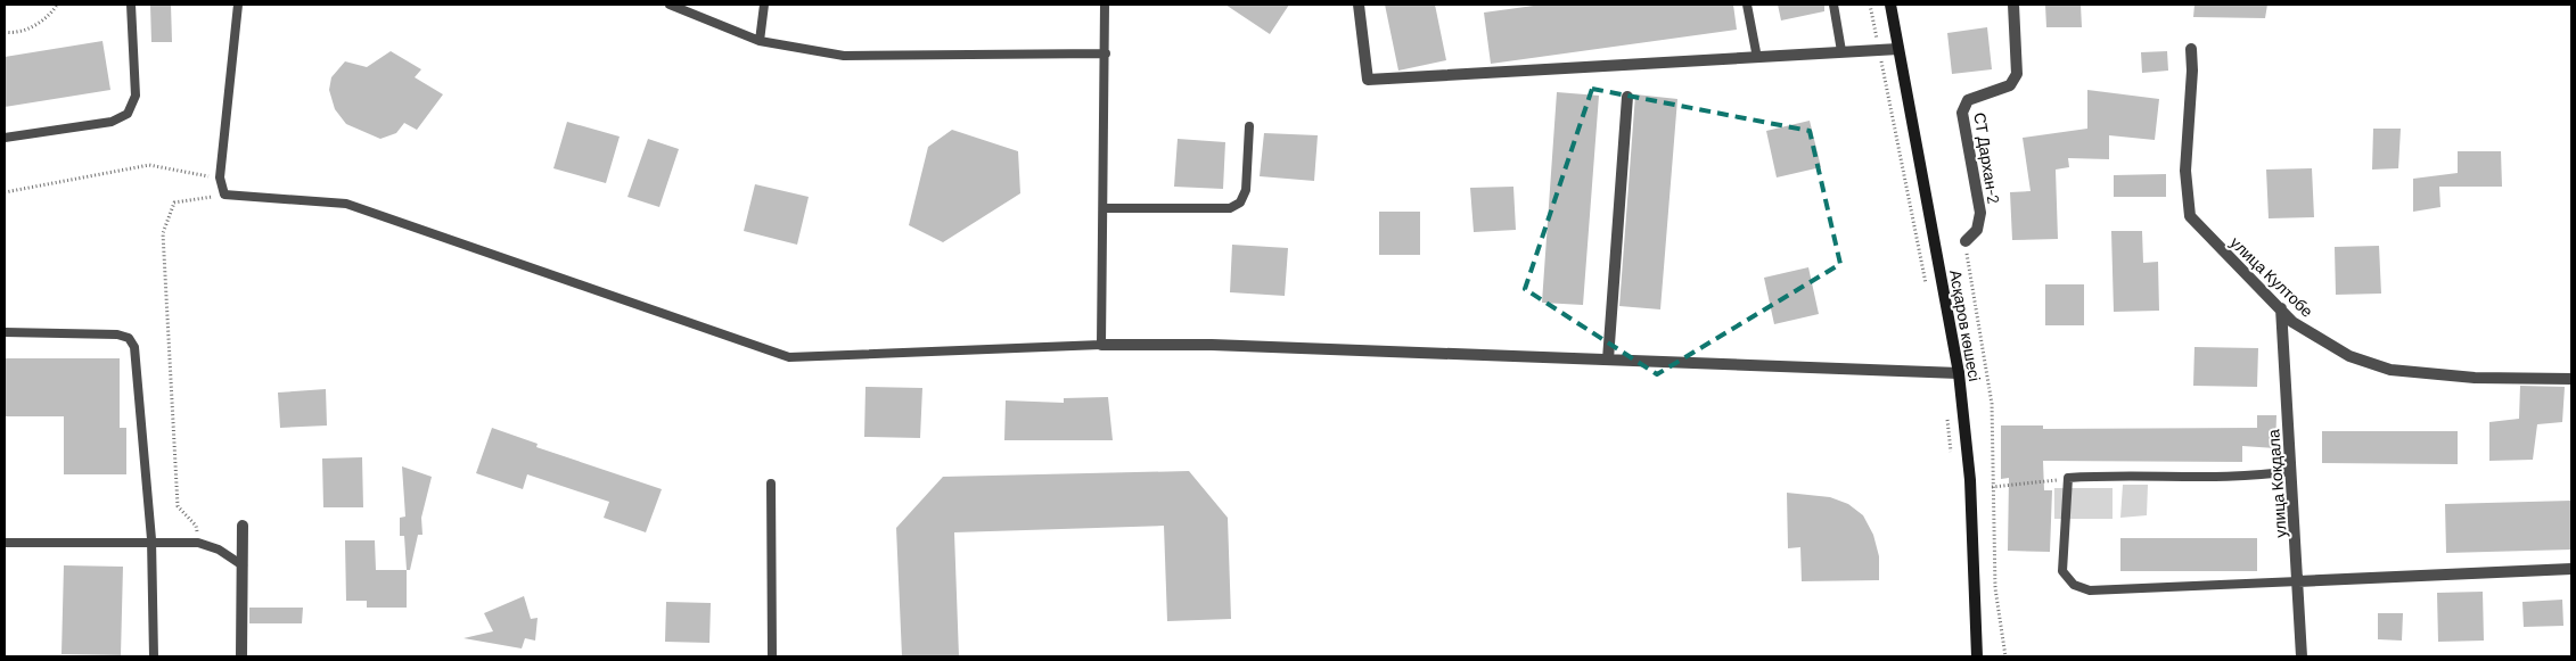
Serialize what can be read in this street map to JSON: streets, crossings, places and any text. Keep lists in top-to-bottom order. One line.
{"streets":{"street":["СТ Дархан-2","улица Култобе","Асқаров көшесі","улица Кокдала"]},"crossings":[["улица Култобе","улица Кокдала"]]}
